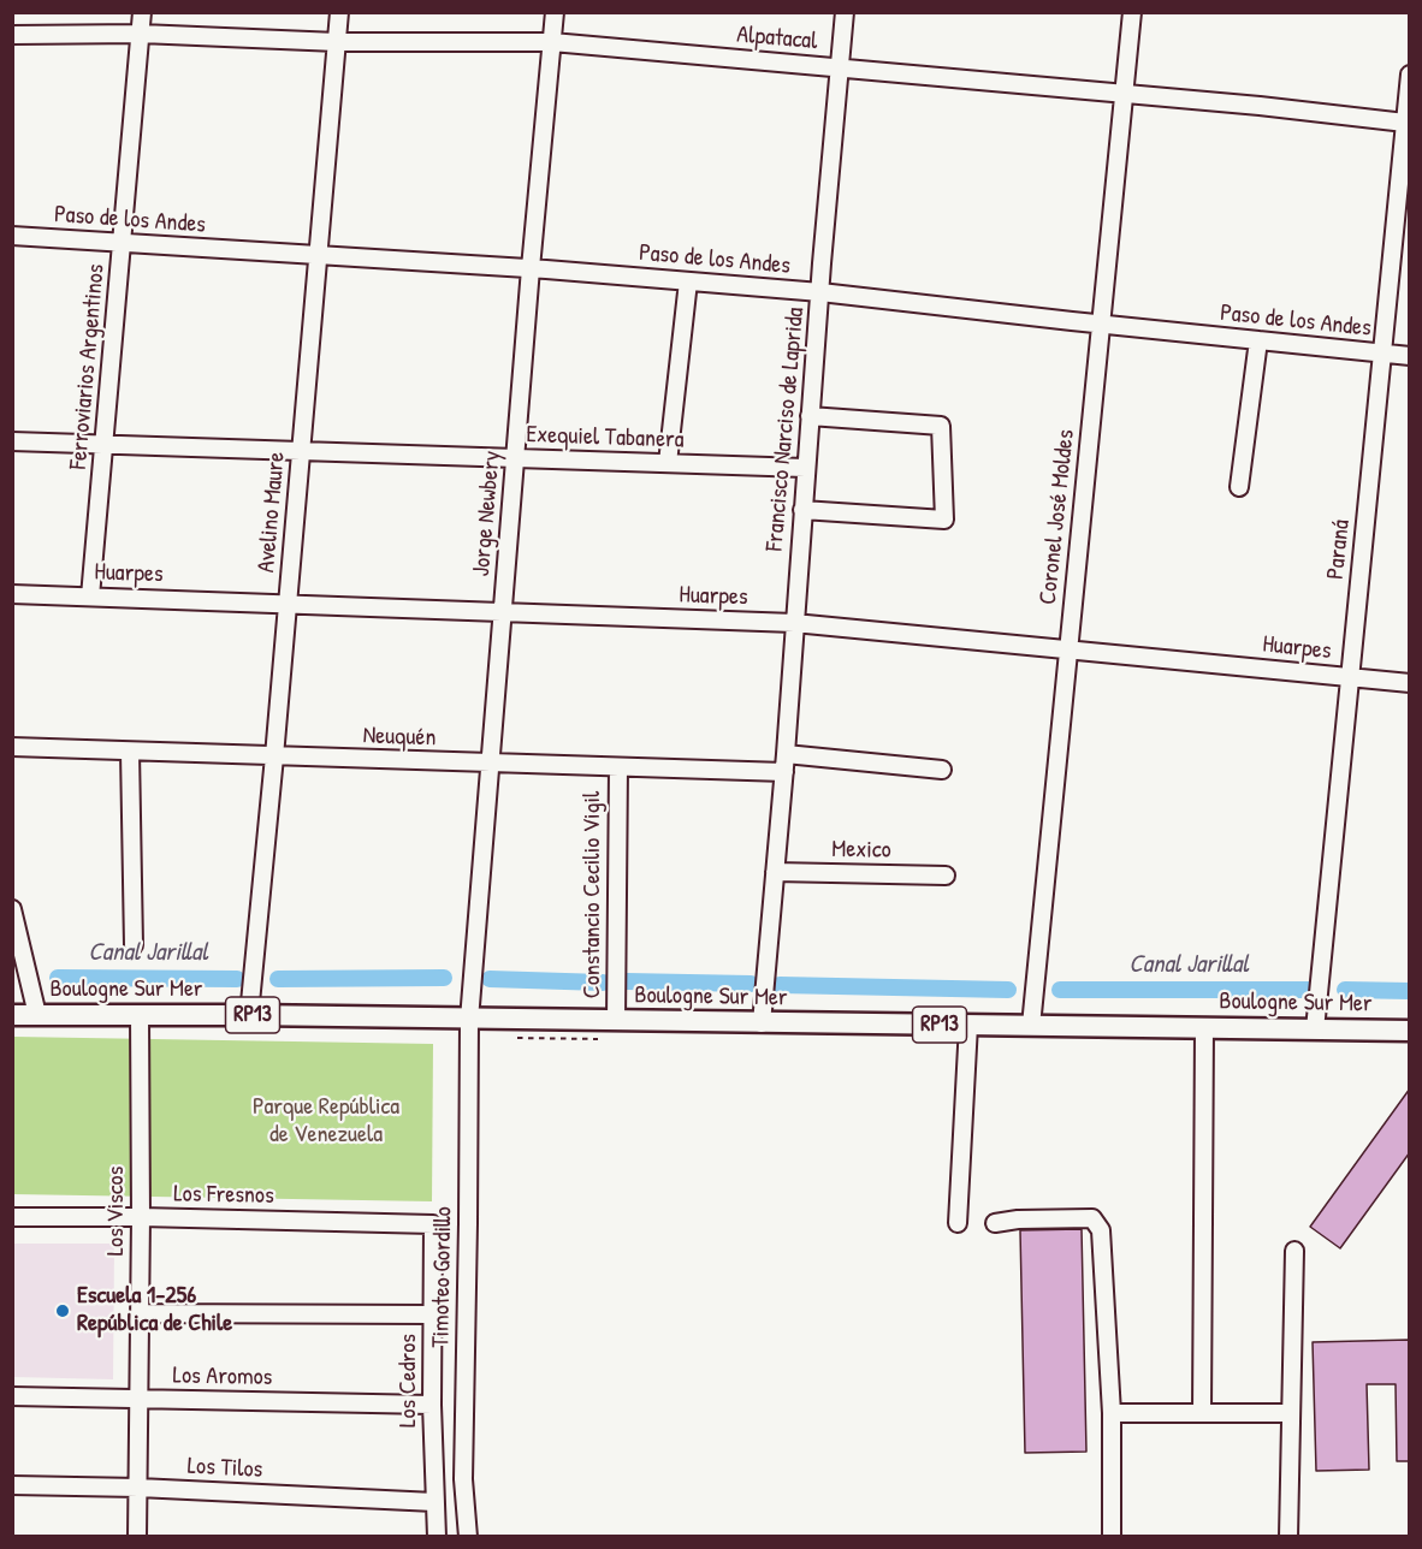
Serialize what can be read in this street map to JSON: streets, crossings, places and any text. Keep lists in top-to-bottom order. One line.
{"streets":{"main road":["Boulogne Sur Mer","RP13"],"street":["Alpatacal","Paso de los Andes","Ferroviarios Argentinos","Francisco Narciso de Laprida","Exequiel Tabanera","Avelino Maure","Jorge Newbery","Coronel José Moldes","Paraná","Huarpes","Neuquén","Mexico","Constancio Cecilio Vigil","Los Fresnos","Los Viscos","Timoteo Gordillo","Los Aromos","Los Cedros","Los Tilos"]},"crossings":[["Alpatacal","Ferroviarios Argentinos"],["Alpatacal","Francisco Narciso de Laprida"],["Alpatacal","Avelino Maure"],["Alpatacal","Jorge Newbery"],["Alpatacal","Coronel José Moldes"],["Alpatacal","Paraná"],["Paso de los Andes","Ferroviarios Argentinos"],["Paso de los Andes","Francisco Narciso de Laprida"],["Paso de los Andes","Avelino Maure"],["Paso de los Andes","Jorge Newbery"],["Paso de los Andes","Coronel José Moldes"],["Paso de los Andes","Paraná"],["Ferroviarios Argentinos","Exequiel Tabanera"],["Ferroviarios Argentinos","Huarpes"],["Francisco Narciso de Laprida","Exequiel Tabanera"],["Francisco Narciso de Laprida","Huarpes"],["Francisco Narciso de Laprida","Neuquén"],["Francisco Narciso de Laprida","Mexico"],["Francisco Narciso de Laprida","Boulogne Sur Mer"],["Exequiel Tabanera","Avelino Maure"],["Exequiel Tabanera","Jorge Newbery"],["Avelino Maure","Huarpes"],["Avelino Maure","Neuquén"],["Avelino Maure","Boulogne Sur Mer"],["Jorge Newbery","Huarpes"],["Jorge Newbery","Neuquén"],["Jorge Newbery","Boulogne Sur Mer"],["Jorge Newbery","Timoteo Gordillo"],["Coronel José Moldes","Huarpes"],["Coronel José Moldes","Boulogne Sur Mer"],["Paraná","Huarpes"],["Paraná","Boulogne Sur Mer"],["Neuquén","Constancio Cecilio Vigil"],["Constancio Cecilio Vigil","Boulogne Sur Mer"],["Boulogne Sur Mer","Los Viscos"],["Boulogne Sur Mer","Timoteo Gordillo"],["Los Fresnos","Los Viscos"],["Los Fresnos","Los Cedros"],["Los Viscos","Los Aromos"],["Los Viscos","Los Tilos"],["Los Aromos","Los Cedros"],["Los Cedros","Los Tilos"]],"water":["Canal Jarillal"],"parks":["Parque República de Venezuela"],"places":["Escuela 1-256 República de Chile"]}
